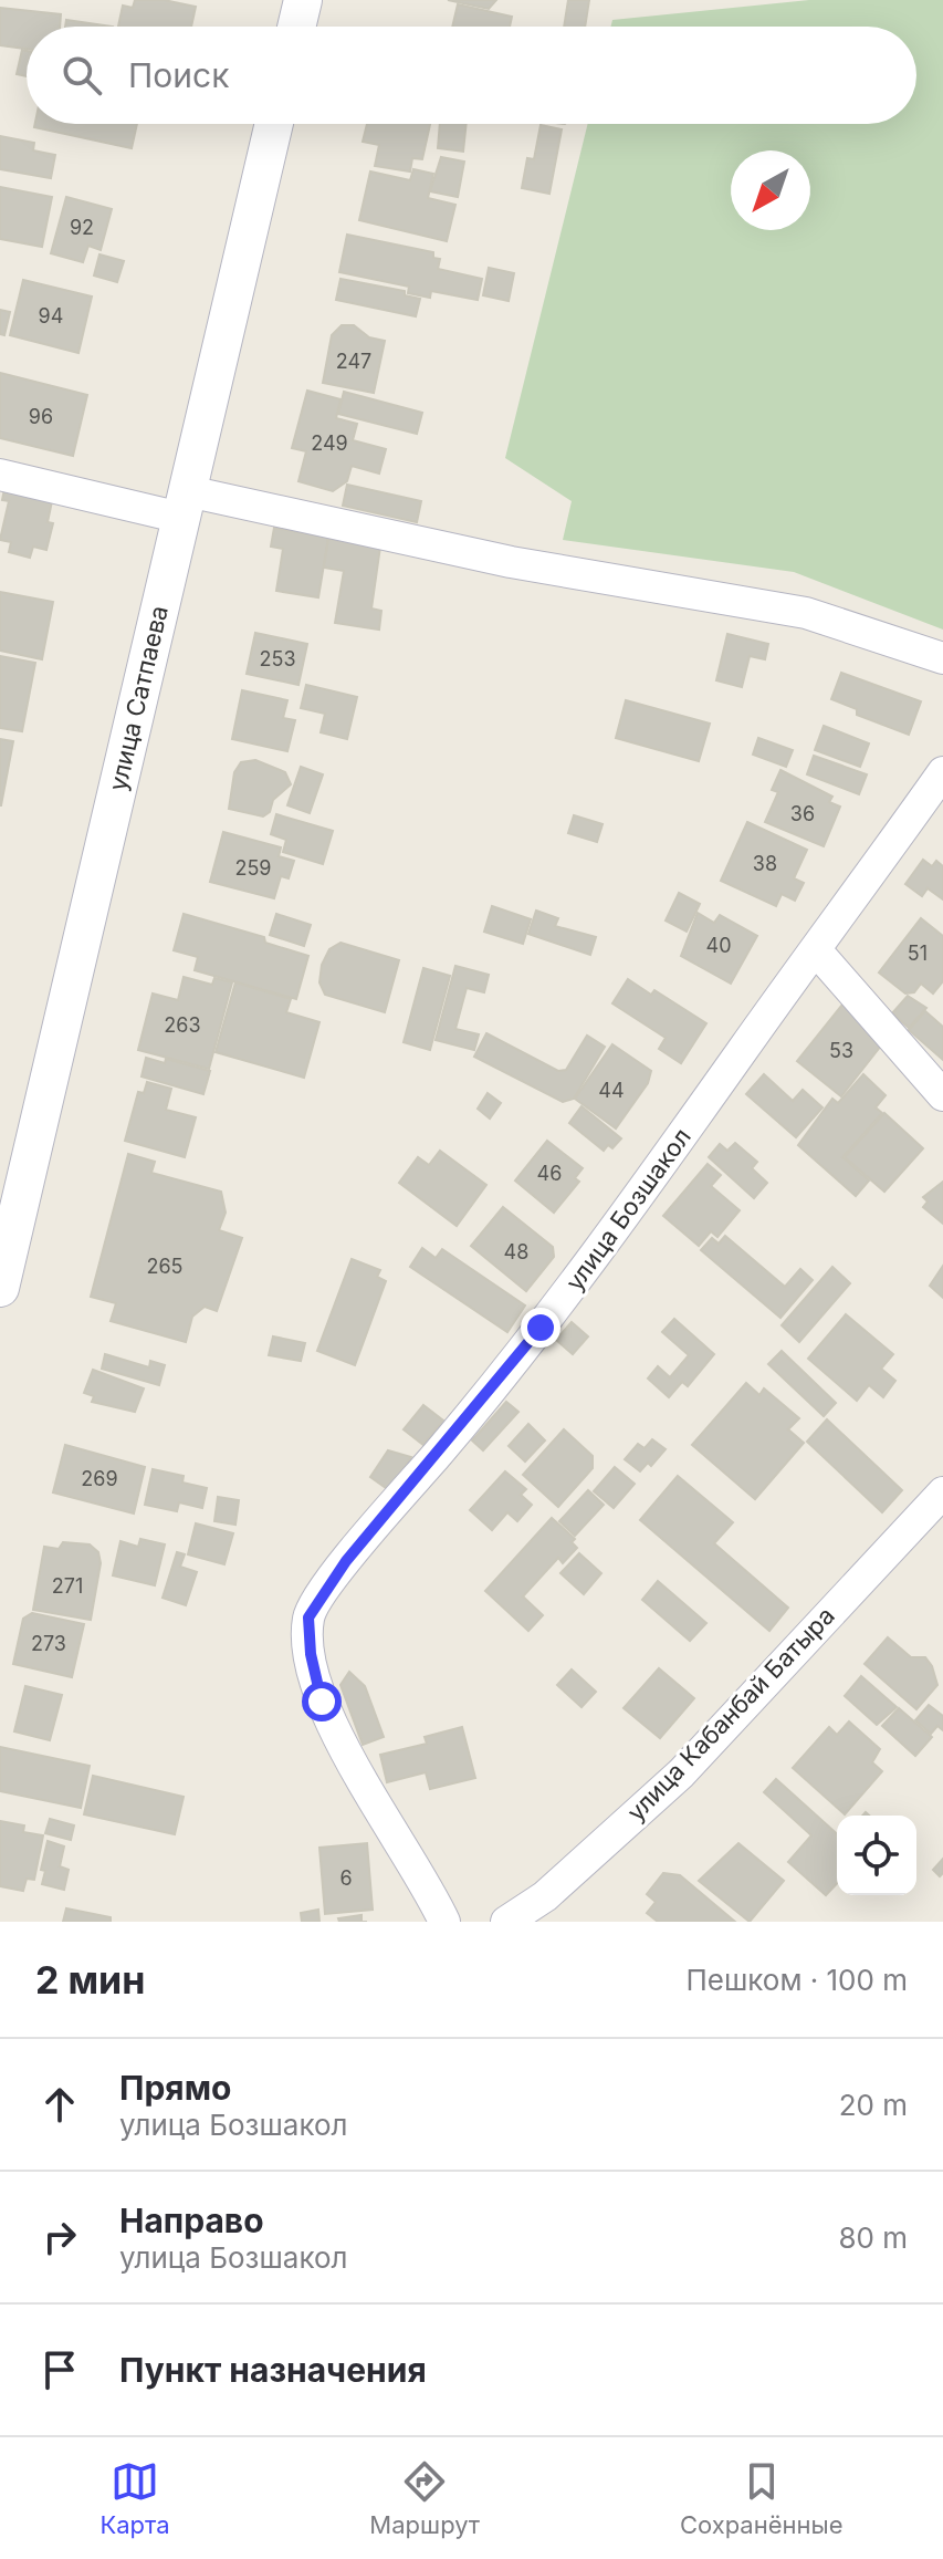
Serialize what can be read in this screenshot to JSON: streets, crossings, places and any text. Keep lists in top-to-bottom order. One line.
{"streets":{"street":["улица Сатпаева","улица Бозшакол","улица Кабанбай Батыра"]},"house_numbers":["92","94","247","96","249","253","36","38","259","40","51","263","53","44","46","48","265","269","271","273","6"],"north":"bottom left","page":{"search":"Поиск","heading":["2 мин","Пешком · 100 m"],"list":[["Прямо","улица Бозшакол","20 m"],["Направо","улица Бозшакол","80 m"],"Пункт назначения"],"nav":["Карта","Маршрут","Сохранённые"]}}
